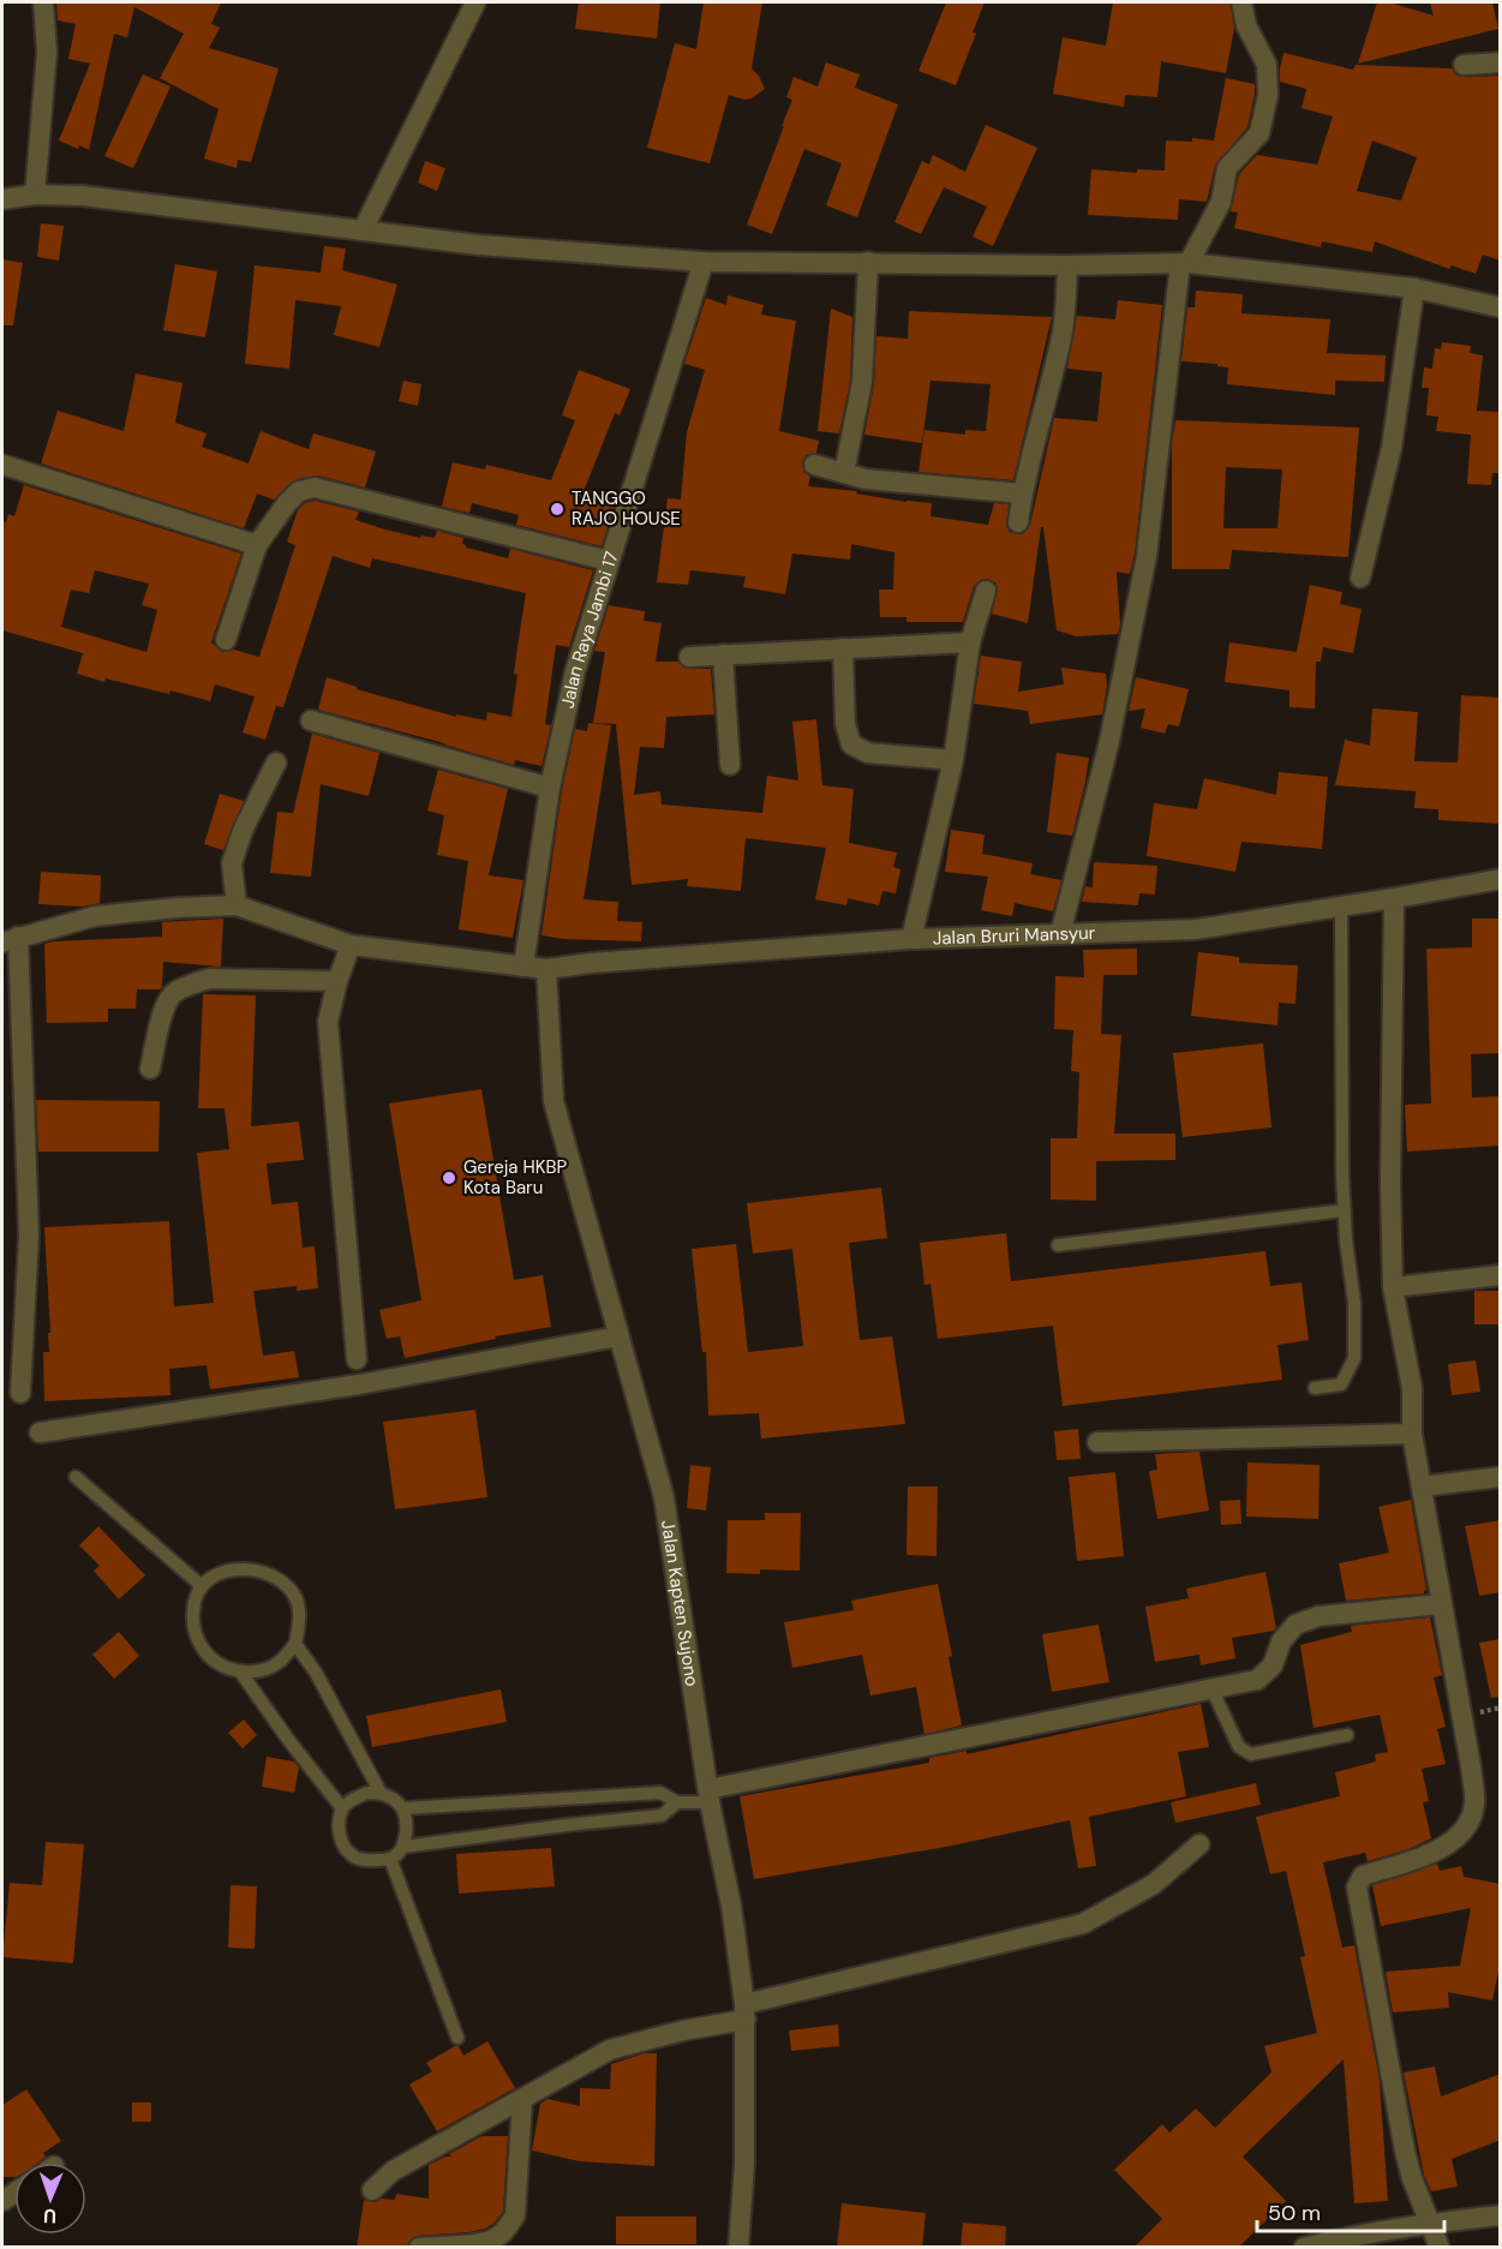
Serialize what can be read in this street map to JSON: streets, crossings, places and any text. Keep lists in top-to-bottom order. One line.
{"streets":{"street":["Jalan Raya Jambi 17","Jalan Bruri Mansyur","Jalan Kapten Sujono"]},"crossings":[["Jalan Raya Jambi 17","Jalan Bruri Mansyur"],["Jalan Bruri Mansyur","Jalan Kapten Sujono"]],"places":["TANGGO RAJO HOUSE","Gereja HKBP Kota Baru"],"scale_bar":"50 m","north":"bottom"}
